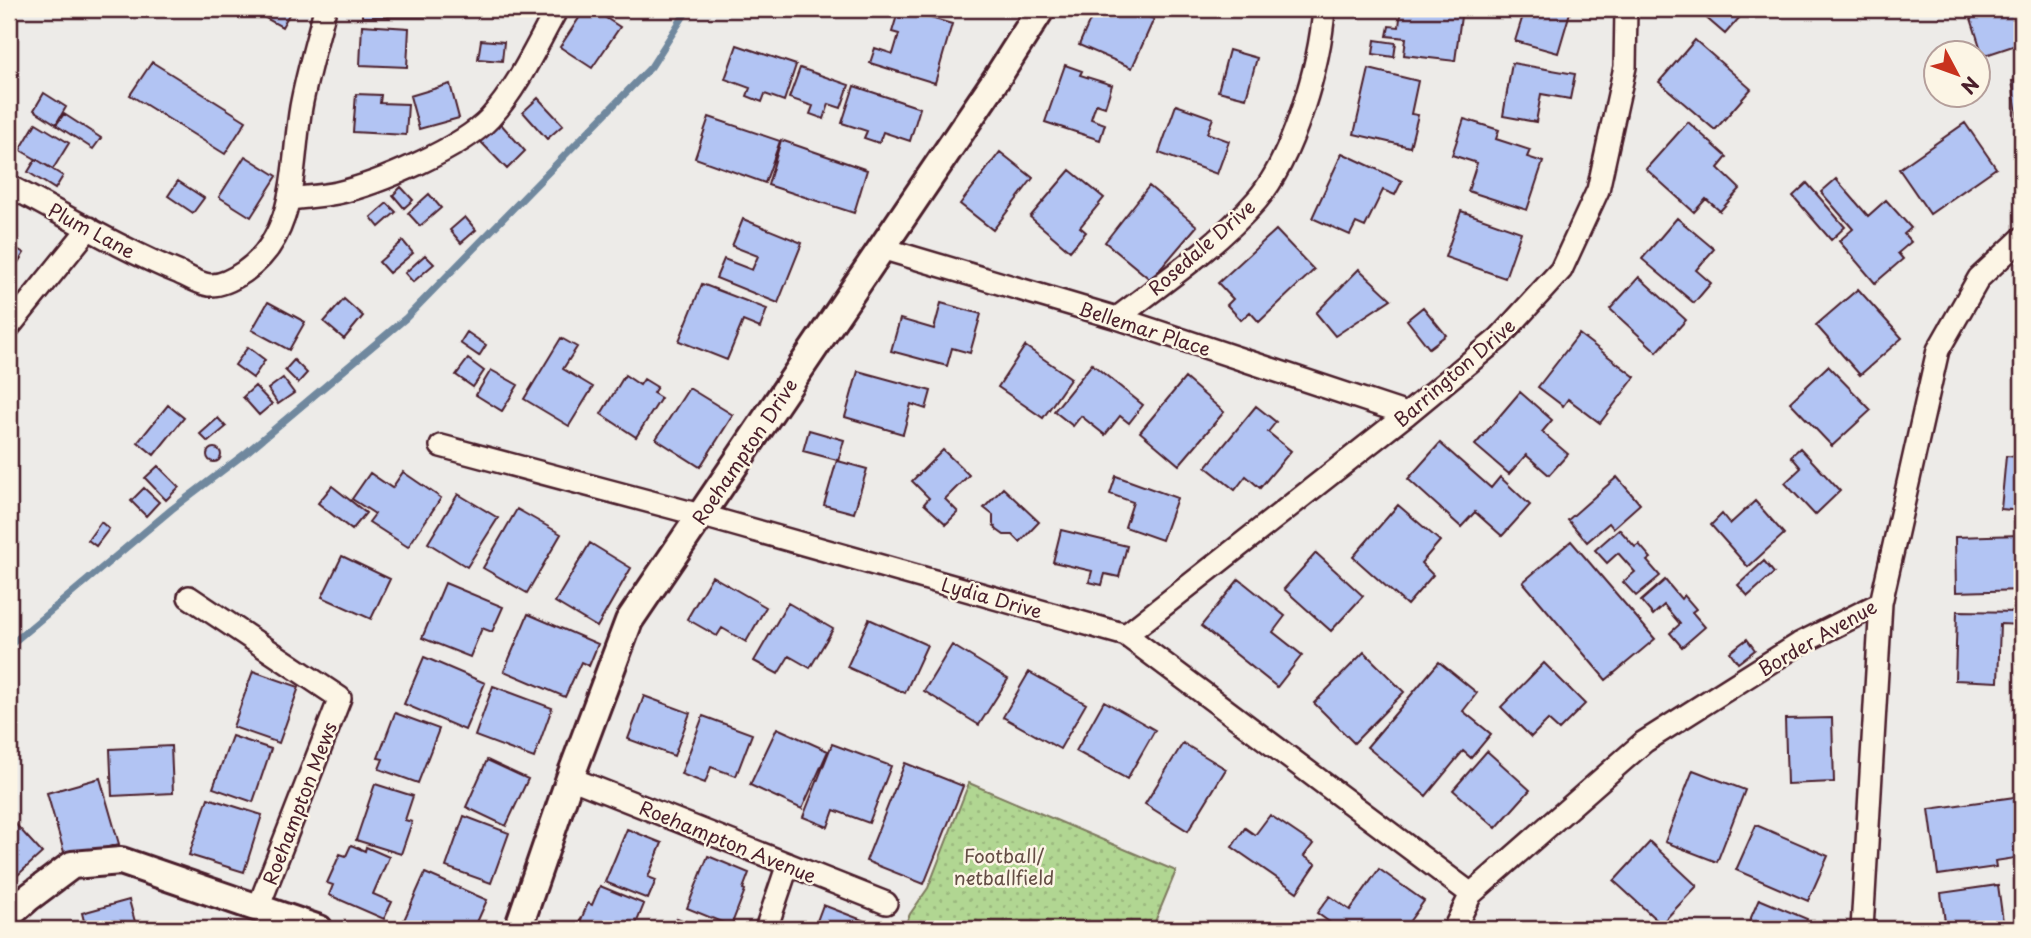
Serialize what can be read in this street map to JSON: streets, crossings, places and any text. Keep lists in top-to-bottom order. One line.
{"streets":{"street":["Plum Lane","Rosedale Drive","Bellemar Place","Barrington Drive","Roehampton Drive","Lydia Drive","Border Avenue","Roehampton Mews","Roehampton Avenue"]},"crossings":[["Rosedale Drive","Bellemar Place"],["Bellemar Place","Barrington Drive"],["Bellemar Place","Roehampton Drive"],["Barrington Drive","Lydia Drive"],["Roehampton Drive","Lydia Drive"],["Roehampton Drive","Roehampton Avenue"],["Lydia Drive","Border Avenue"]],"parks":["Football/ netballfield"],"north":"bottom right"}
